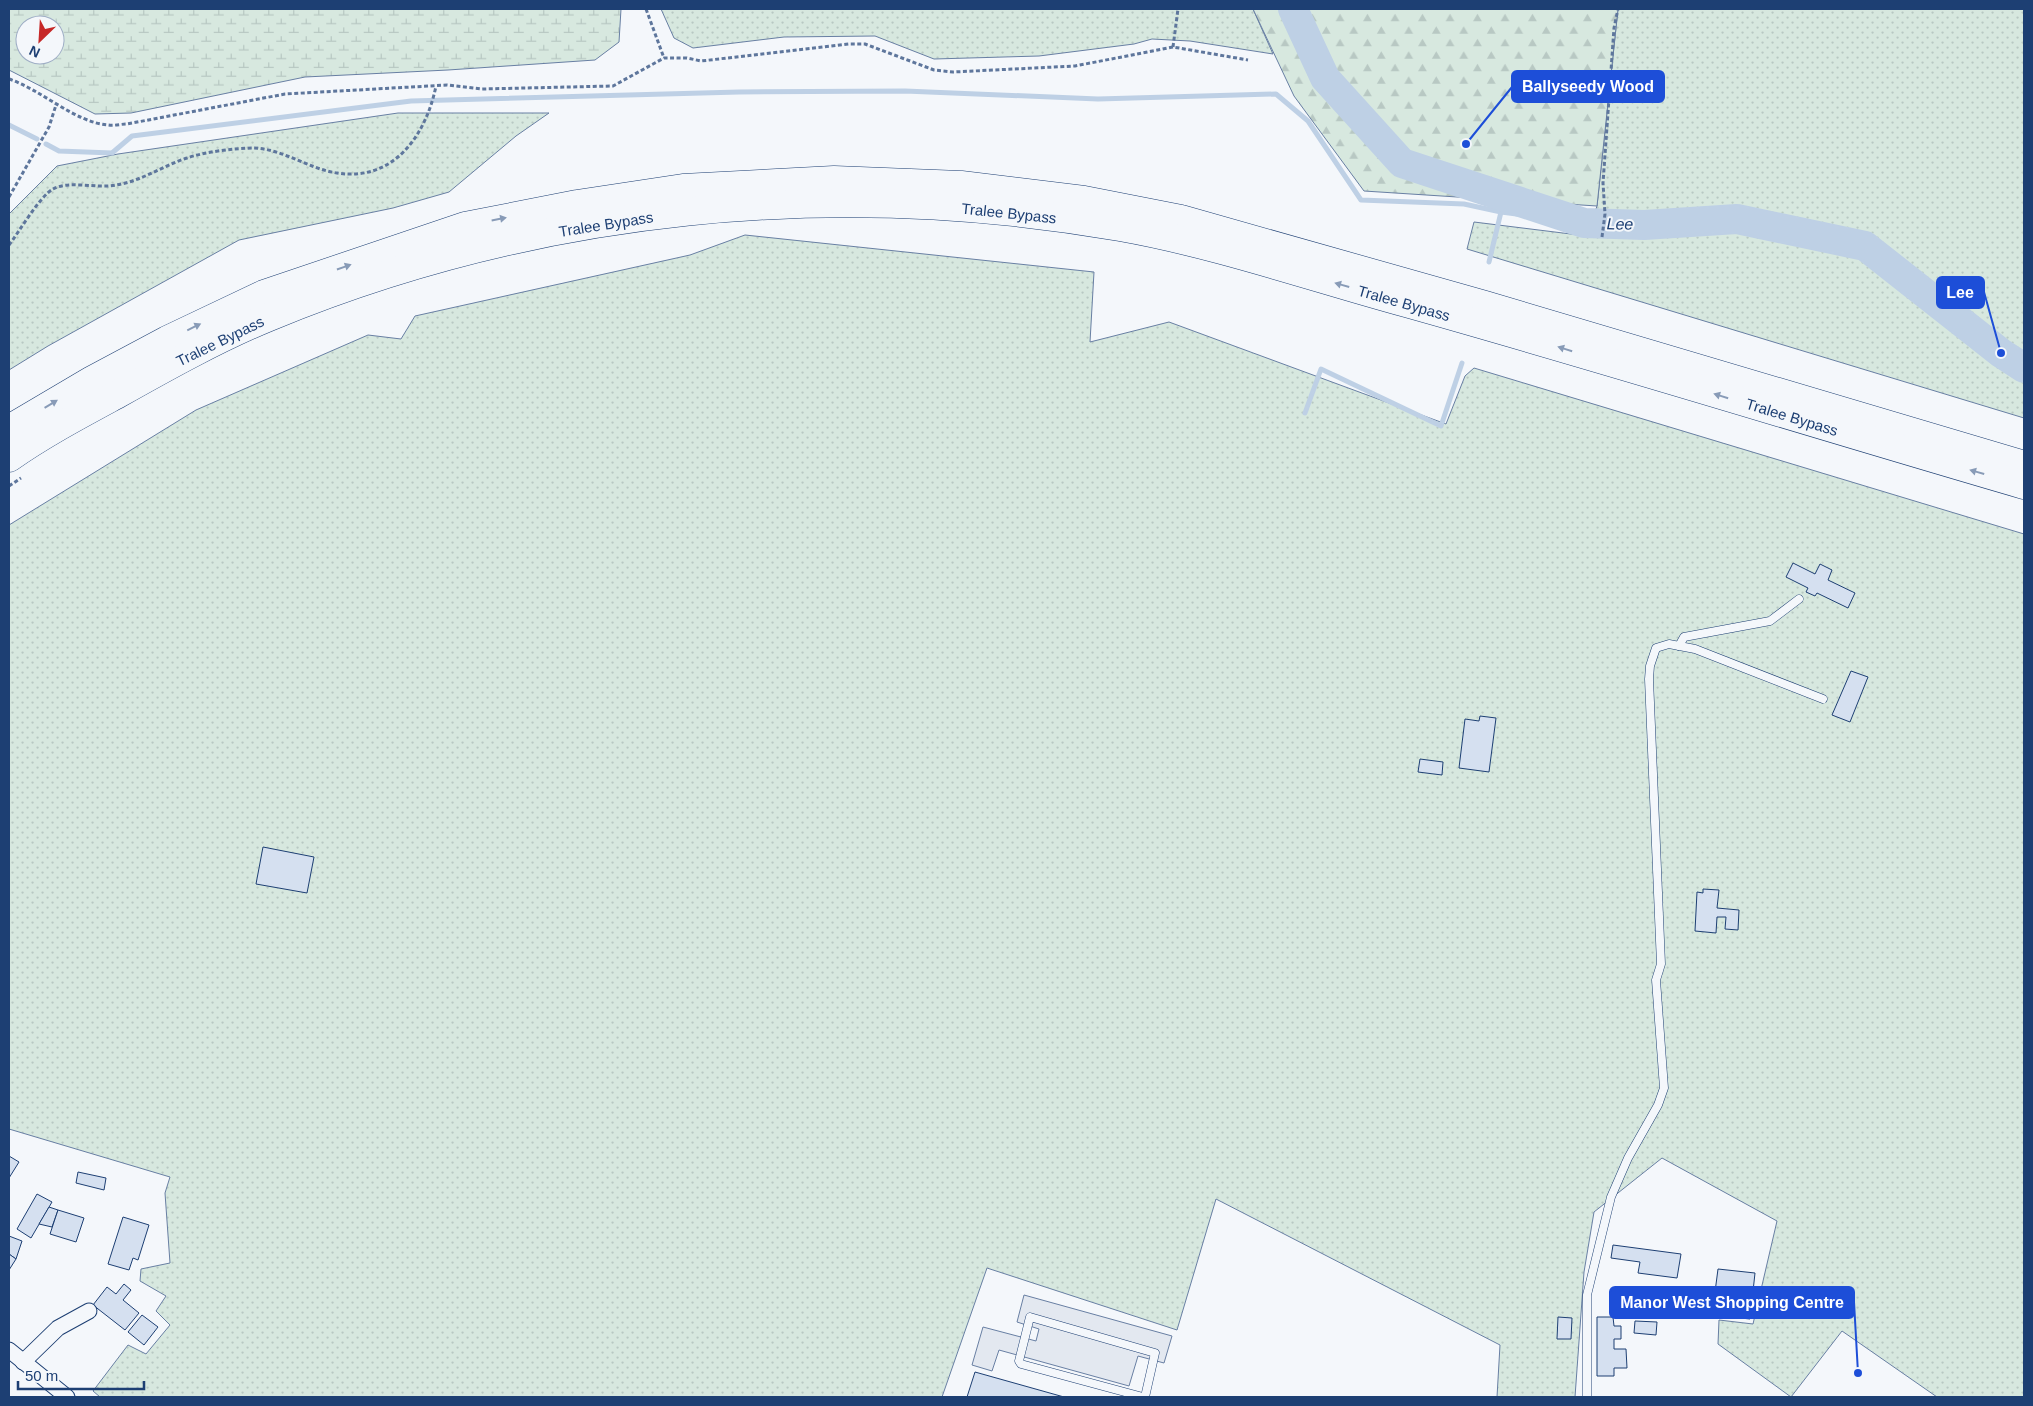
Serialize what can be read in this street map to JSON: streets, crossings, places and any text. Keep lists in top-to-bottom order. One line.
{"streets":{"highway":["Tralee Bypass"]},"water":["Lee"],"places":["Ballyseedy Wood","Lee","Manor West Shopping Centre"],"scale_bar":"50 m","north":"bottom left"}
